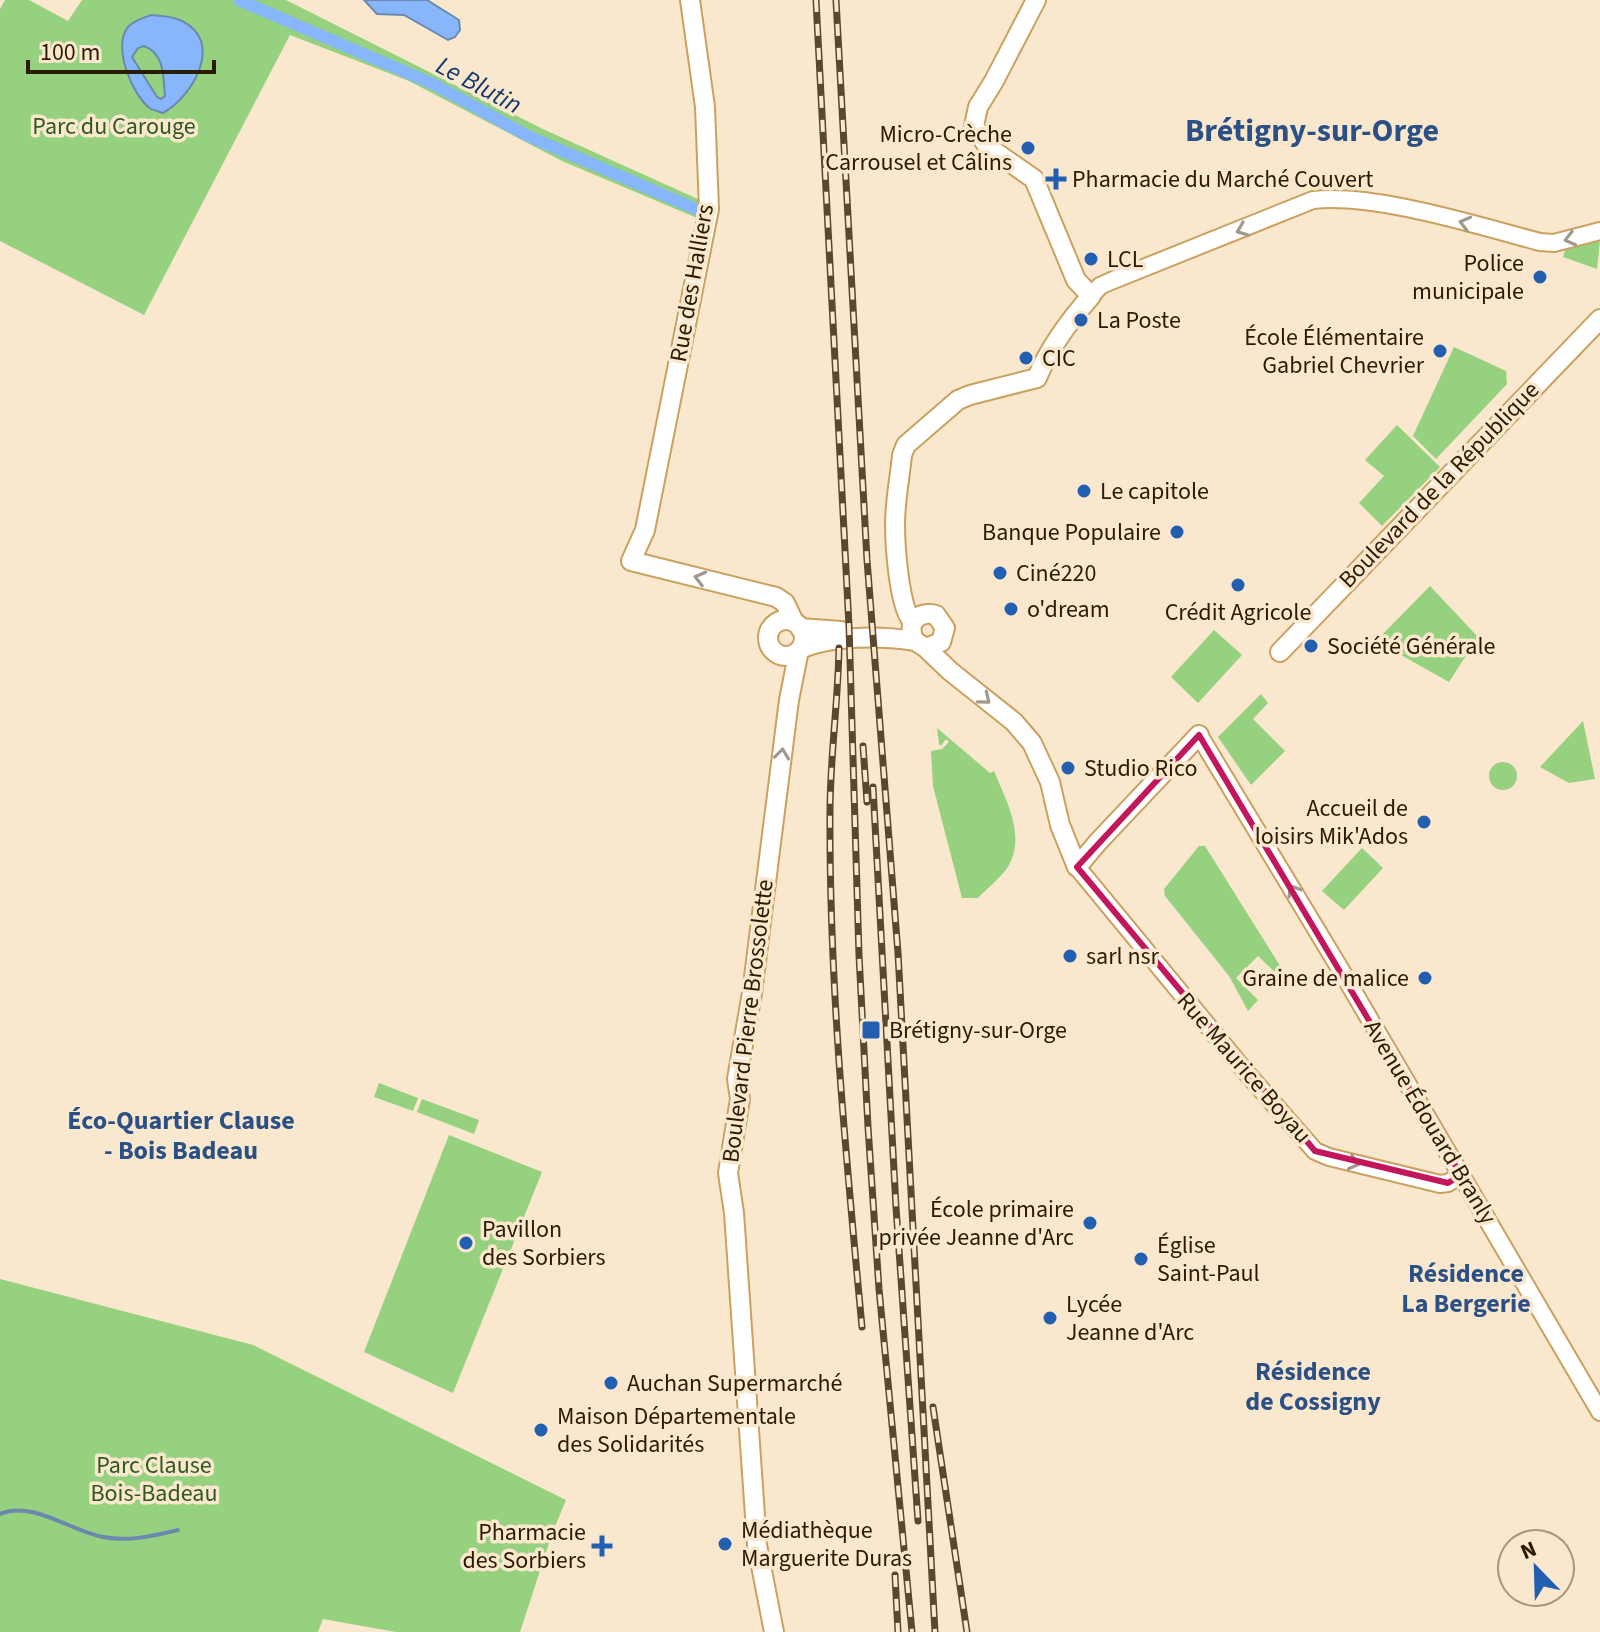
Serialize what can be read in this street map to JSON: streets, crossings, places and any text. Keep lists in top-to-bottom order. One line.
{"streets":{"main road":["Rue des Halliers","Boulevard de la République","Boulevard Pierre Brossolette"],"street":["Rue Maurice Boyau","Avenue Édouard Branly"]},"crossings":[["Rue des Halliers","Boulevard Pierre Brossolette"],["Rue Maurice Boyau","Avenue Édouard Branly"]],"one_way":["Rue des Halliers","Boulevard Pierre Brossolette","Rue Maurice Boyau","Avenue Édouard Branly"],"districts":["Brétigny-sur-Orge","Éco-Quartier Clause - Bois Badeau","Résidence La Bergerie","Résidence de Cossigny"],"water":["Le Blutin"],"parks":["Parc du Carouge","Parc Clause Bois-Badeau"],"places":{"other":["Micro-Crèche Carrousel et Câlins","LCL","Police municipale","La Poste","École Élémentaire Gabriel Chevrier","CIC","Le capitole","Banque Populaire","Ciné220","Crédit Agricole","o'dream","Société Générale","Studio Rico","Accueil de loisirs Mik'Ados","sarl nsr","Graine de malice","École primaire privée Jeanne d'Arc","Pavillon des Sorbiers","Église Saint-Paul","Lycée Jeanne d'Arc","Auchan Supermarché","Maison Départementale des Solidarités","Médiathèque Marguerite Duras"],"health":["Pharmacie du Marché Couvert","Pharmacie des Sorbiers"],"transit":["Brétigny-sur-Orge"]},"scale_bar":"100 m","north":"top left"}
